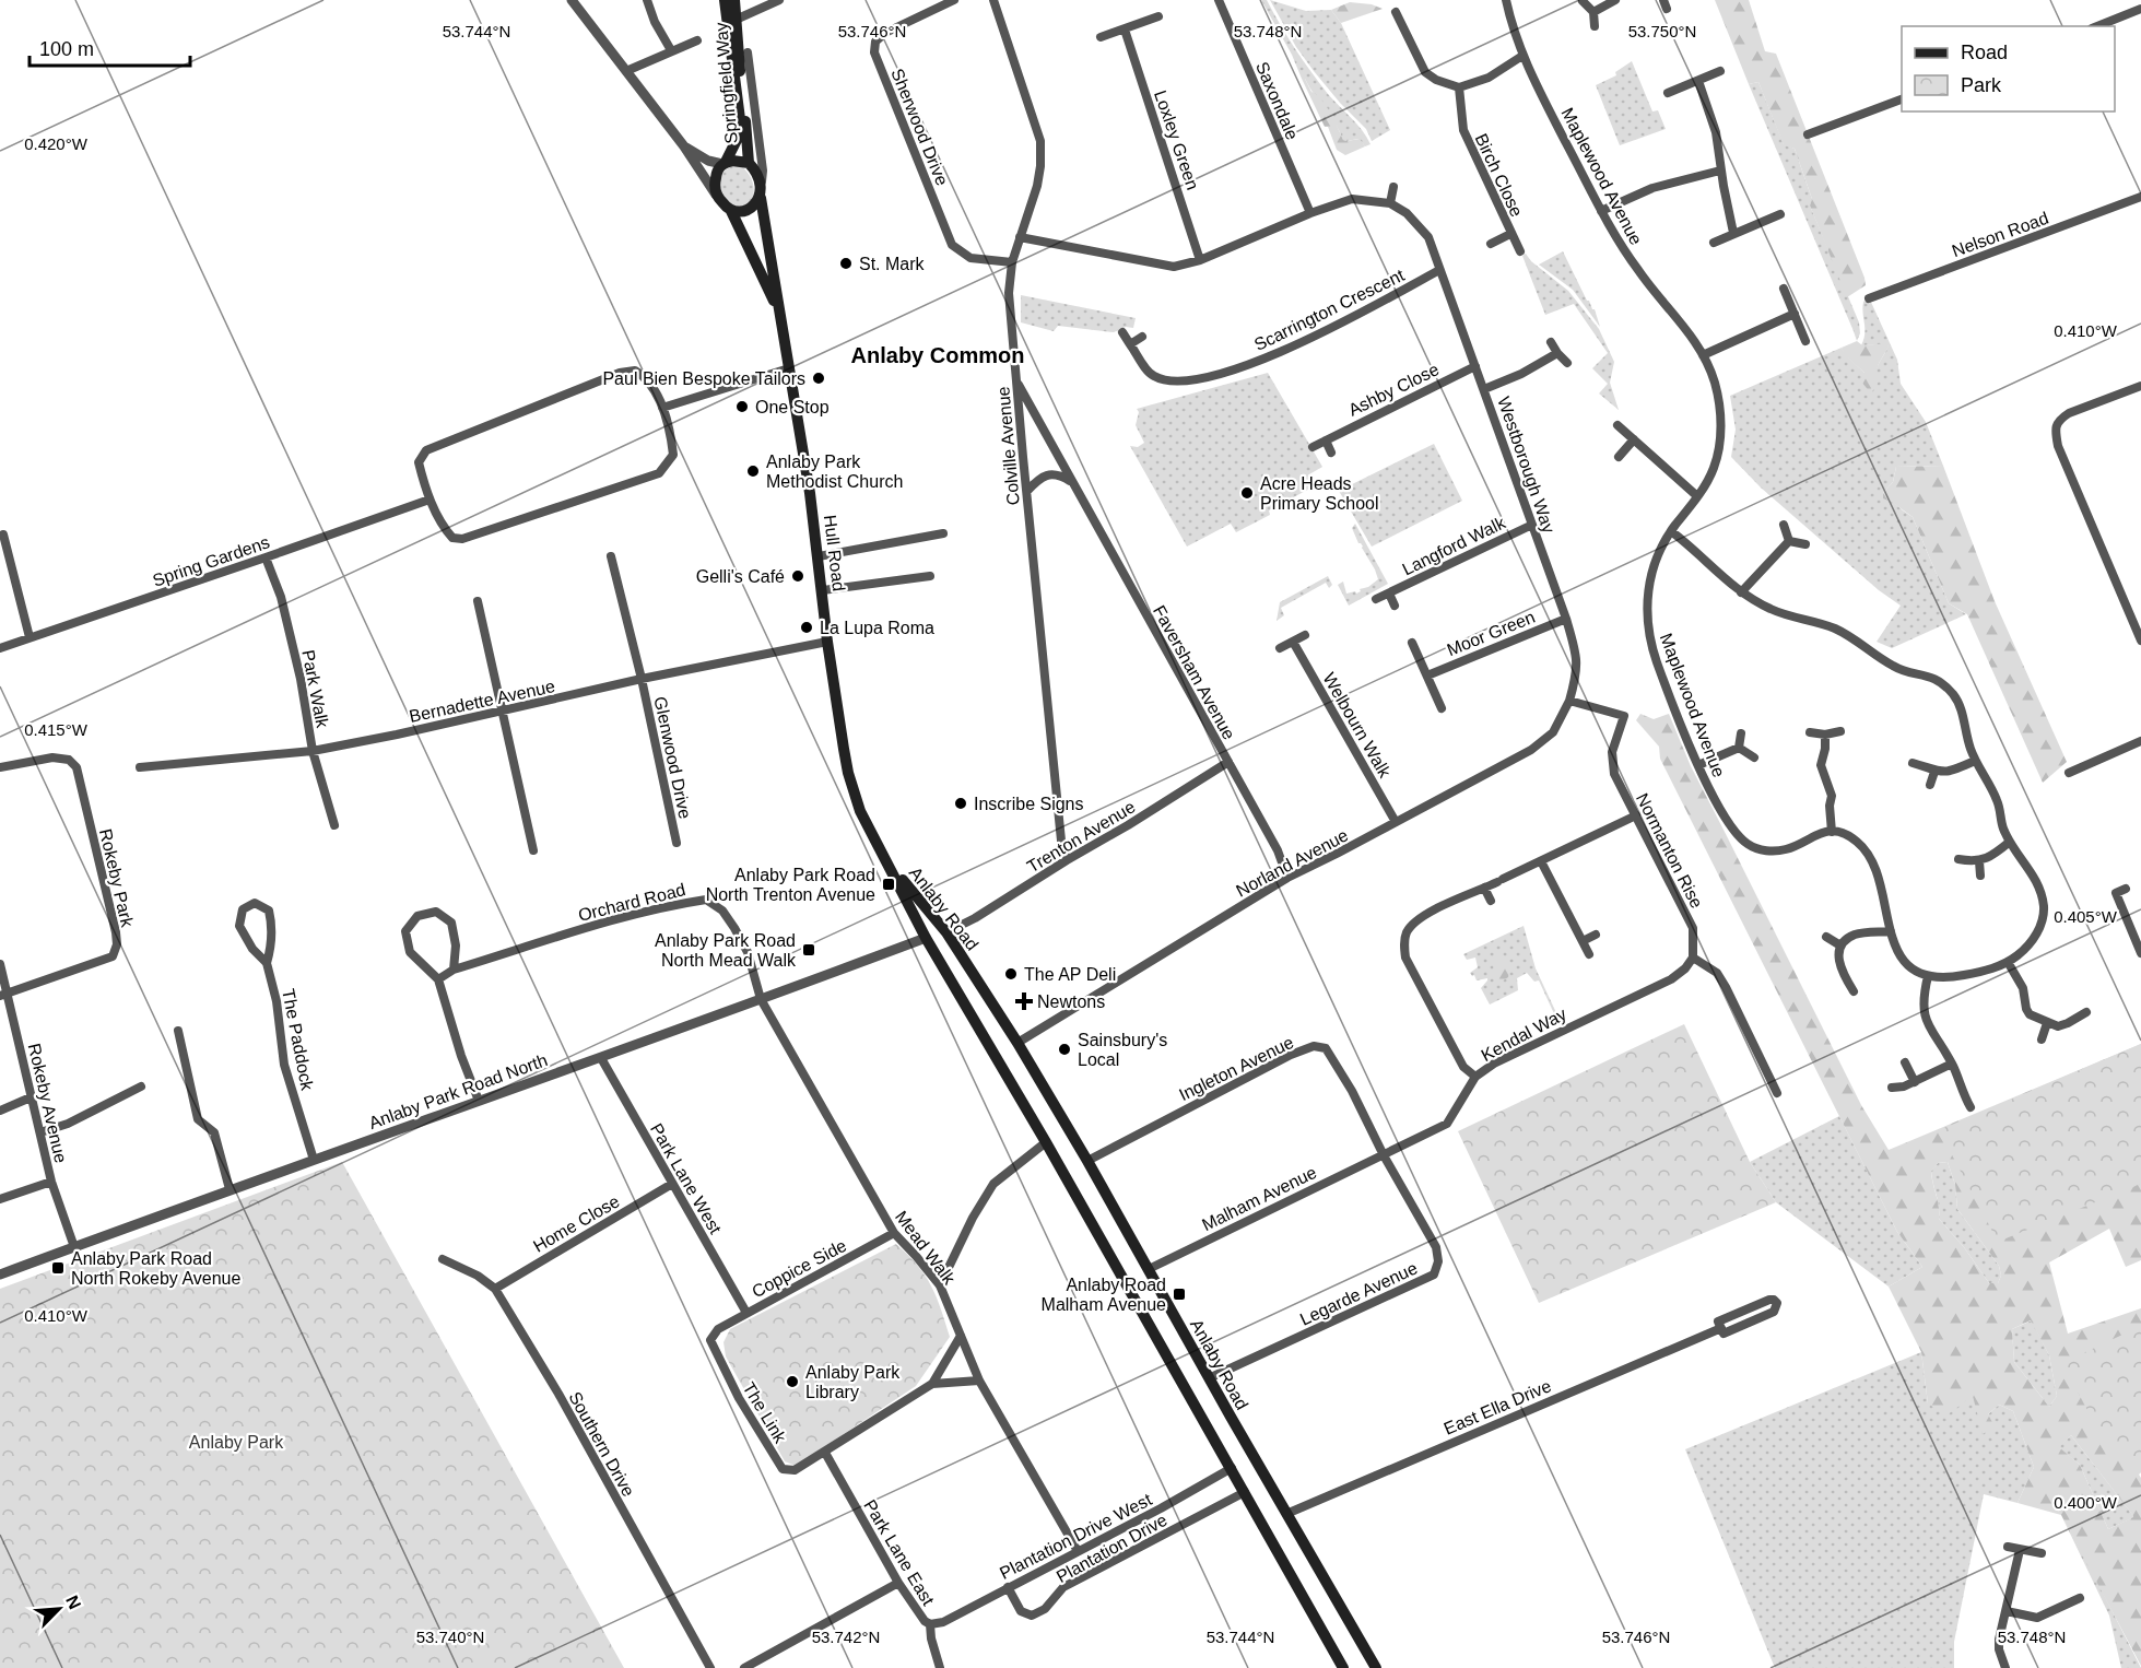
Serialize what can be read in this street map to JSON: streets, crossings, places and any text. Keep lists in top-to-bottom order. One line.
{"streets":{"main road":["Springfield Way","Hull Road","Anlaby Road"],"street":["Saxondale","Sherwood Drive","Loxley Green","Birch Close","Maplewood Avenue","Nelson Road","Scarrington Crescent","Ashby Close","Colville Avenue","Westborough Way","Langford Walk","Spring Gardens","Moor Green","Faversham Avenue","Park Walk","Bernadette Avenue","Welbourn Walk","Glenwood Drive","Trenton Avenue","Normanton Rise","Norland Avenue","Rokeby Park","Orchard Road","Kendal Way","The Paddock","Ingleton Avenue","Anlaby Park Road North","Rokeby Avenue","Park Lane West","Malham Avenue","Home Close","Mead Walk","Coppice Side","Legarde Avenue","East Ella Drive","The Link","Southern Drive","Plantation Drive West","Plantation Drive","Park Lane East"]},"crossings":[["Springfield Way","Hull Road"],["Sherwood Drive","Colville Avenue"],["Scarrington Crescent","Westborough Way"],["Ashby Close","Westborough Way"],["Colville Avenue","Faversham Avenue"],["Colville Avenue","Trenton Avenue"],["Westborough Way","Langford Walk"],["Westborough Way","Moor Green"],["Westborough Way","Normanton Rise"],["Westborough Way","Norland Avenue"],["Hull Road","Bernadette Avenue"],["Hull Road","Anlaby Road"],["Spring Gardens","Park Walk"],["Faversham Avenue","Trenton Avenue"],["Faversham Avenue","Norland Avenue"],["Park Walk","Bernadette Avenue"],["Bernadette Avenue","Glenwood Drive"],["Welbourn Walk","Norland Avenue"],["Trenton Avenue","Anlaby Road"],["Normanton Rise","Norland Avenue"],["Normanton Rise","Kendal Way"],["Norland Avenue","Anlaby Road"],["Rokeby Park","Rokeby Avenue"],["Orchard Road","Anlaby Park Road North"],["Orchard Road","Mead Walk"],["Anlaby Road","Ingleton Avenue"],["Anlaby Road","Anlaby Park Road North"],["Anlaby Road","Malham Avenue"],["Anlaby Road","Legarde Avenue"],["Anlaby Road","East Ella Drive"],["Anlaby Road","Plantation Drive West"],["Anlaby Road","Plantation Drive"],["Kendal Way","Ingleton Avenue"],["Kendal Way","Malham Avenue"],["Kendal Way","Legarde Avenue"],["The Paddock","Anlaby Park Road North"],["Ingleton Avenue","Malham Avenue"],["Ingleton Avenue","Legarde Avenue"],["Anlaby Park Road North","Rokeby Avenue"],["Anlaby Park Road North","Park Lane West"],["Anlaby Park Road North","Mead Walk"],["Park Lane West","Home Close"],["Park Lane West","Coppice Side"],["Malham Avenue","Legarde Avenue"],["Home Close","Southern Drive"],["Mead Walk","Coppice Side"],["Mead Walk","Plantation Drive West"],["Coppice Side","The Link"],["The Link","Park Lane East"],["Plantation Drive West","Plantation Drive"],["Plantation Drive West","Park Lane East"]],"districts":["Anlaby Common"],"parks":["Anlaby Park"],"places":{"other":["St. Mark","Paul Bien Bespoke Tailors","One Stop","Anlaby Park Methodist Church","Acre Heads Primary School","Gelli's Café","La Lupa Roma","Inscribe Signs","The AP Deli","Sainsbury's Local","Anlaby Park Library"],"transit":["Anlaby Park Road North Trenton Avenue","Anlaby Park Road North Mead Walk","Anlaby Park Road North Rokeby Avenue","Anlaby Road Malham Avenue"],"health":["Newtons"]},"legend":["Road","Park"],"scale_bar":"100 m","north":"top right","coordinates":["53.744°N","53.746°N","53.748°N","53.750°N","0.420°W","0.410°W","0.415°W","0.405°W","0.400°W","53.740°N","53.742°N"]}
